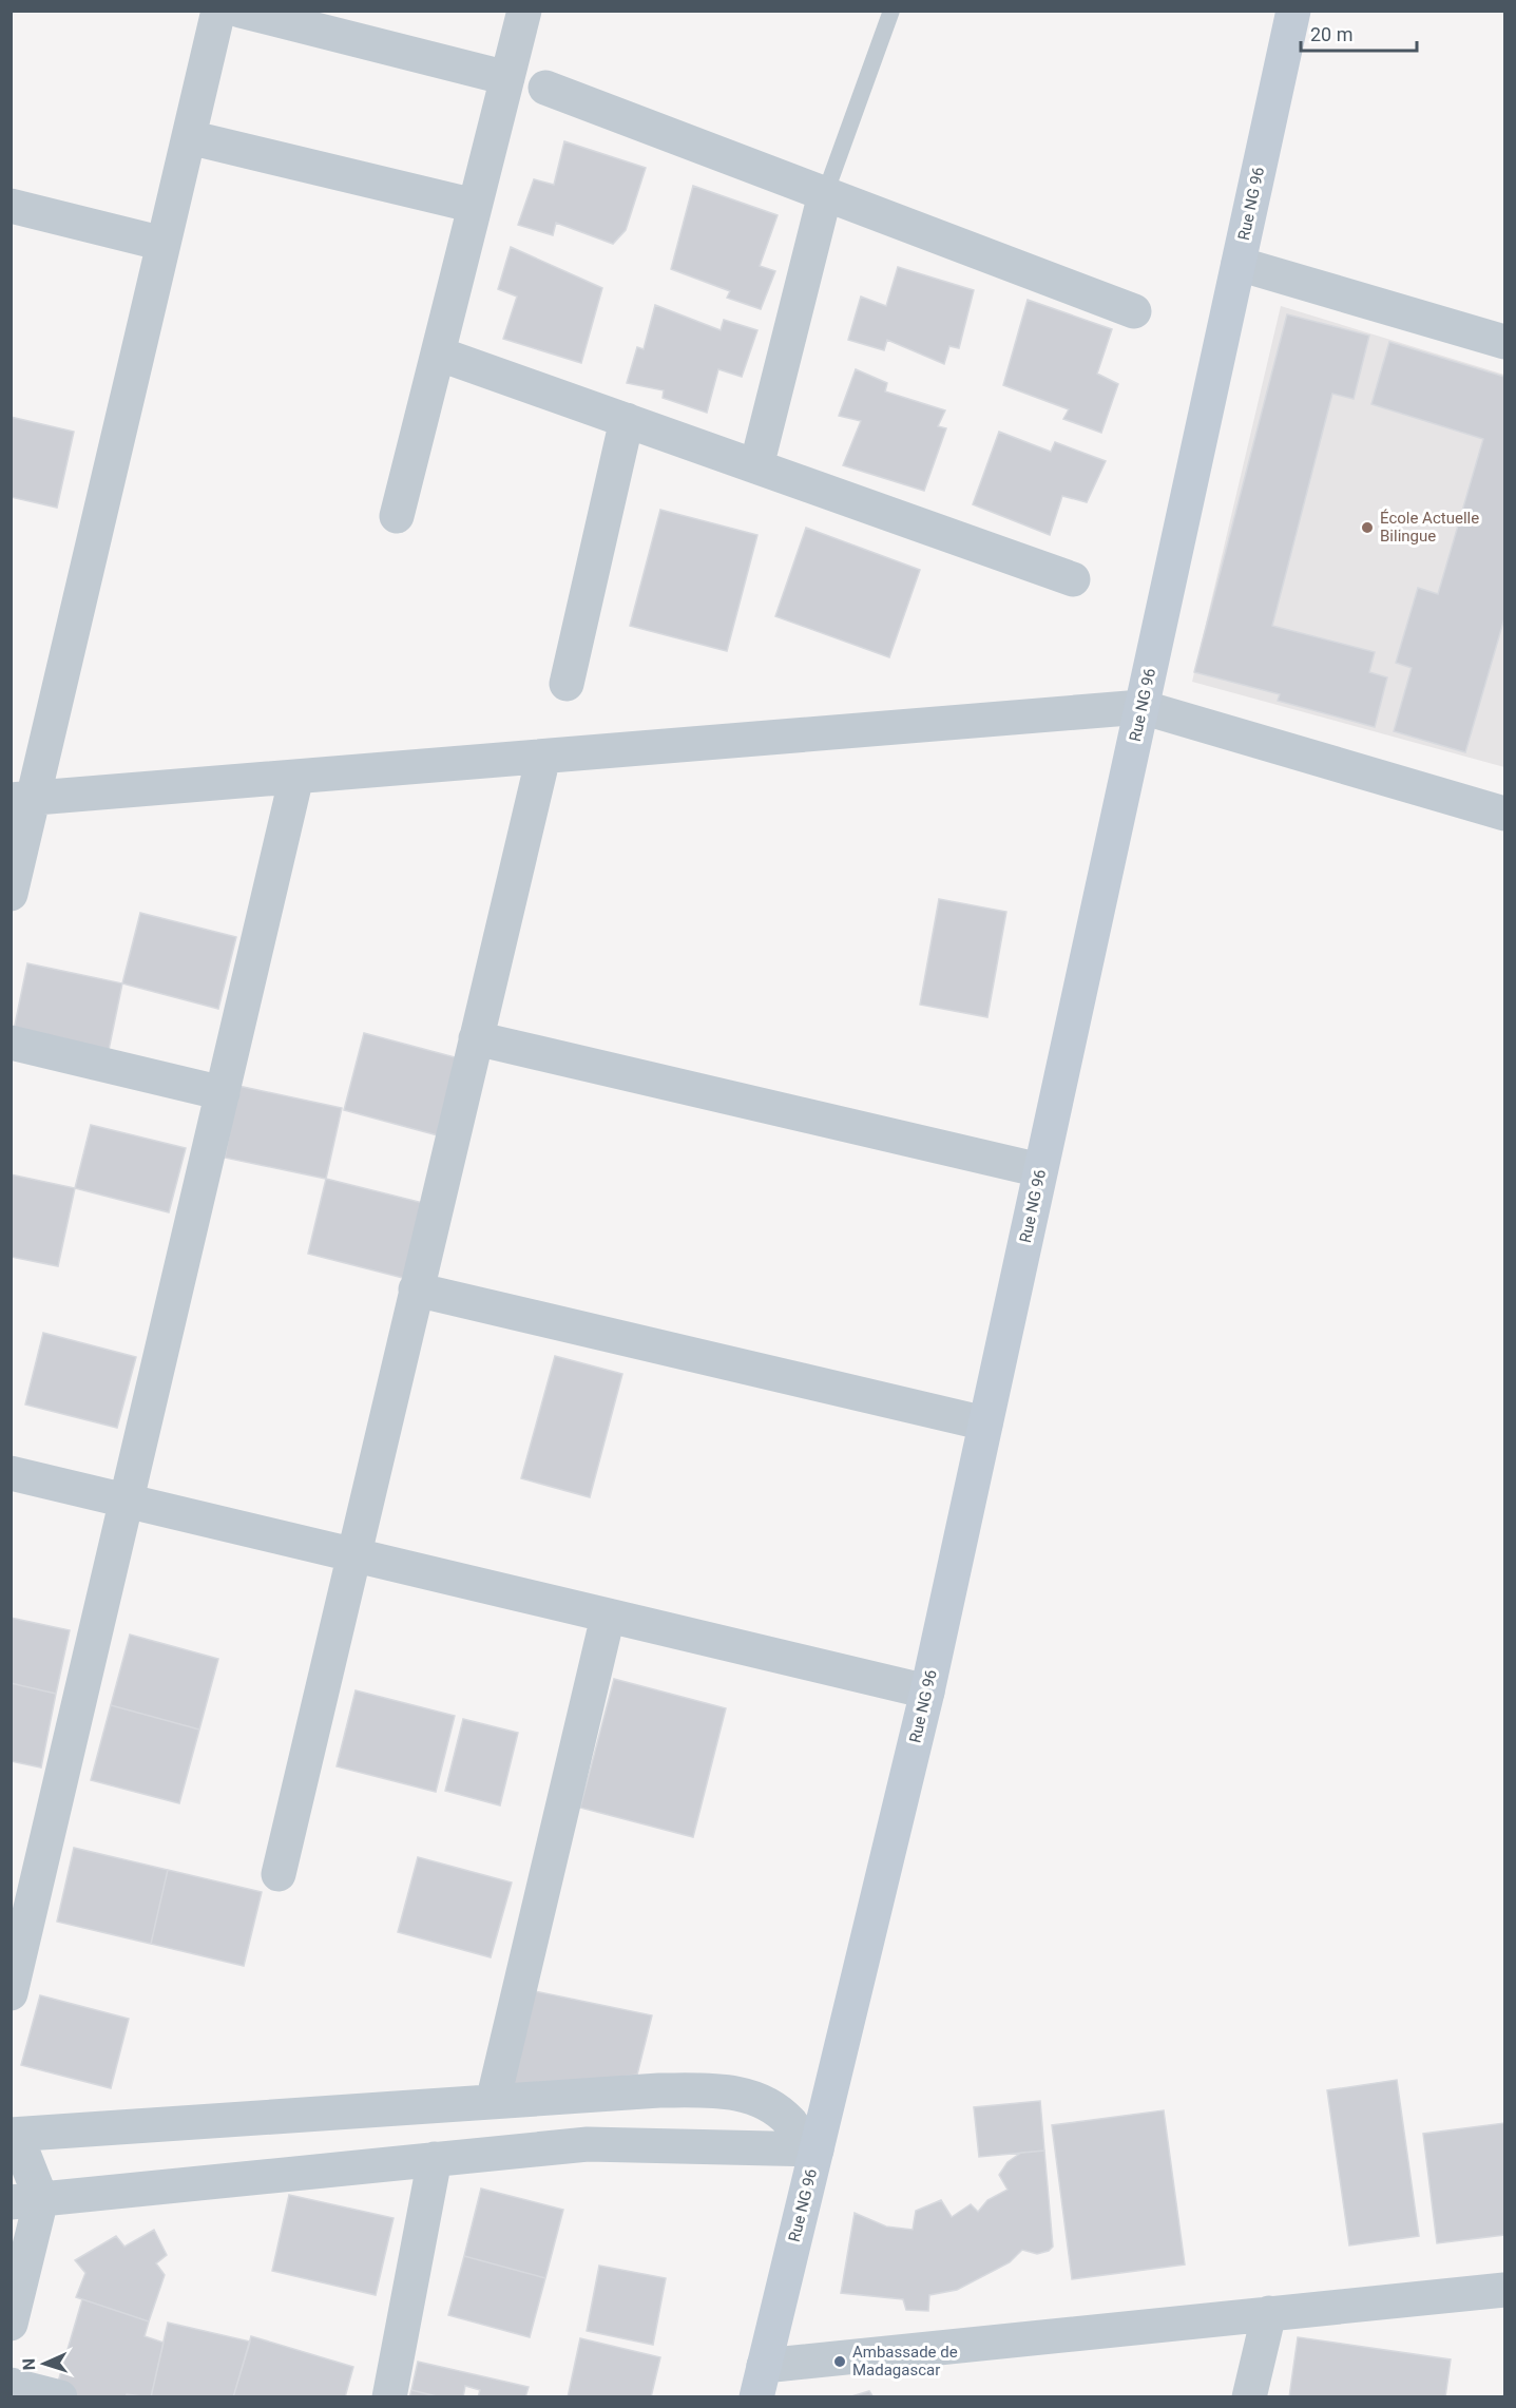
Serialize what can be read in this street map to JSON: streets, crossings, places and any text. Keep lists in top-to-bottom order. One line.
{"streets":{"street":["Rue NG 96"]},"places":["École Actuelle Bilingue","Ambassade de Madagascar"],"scale_bar":"20 m","north":"left"}
